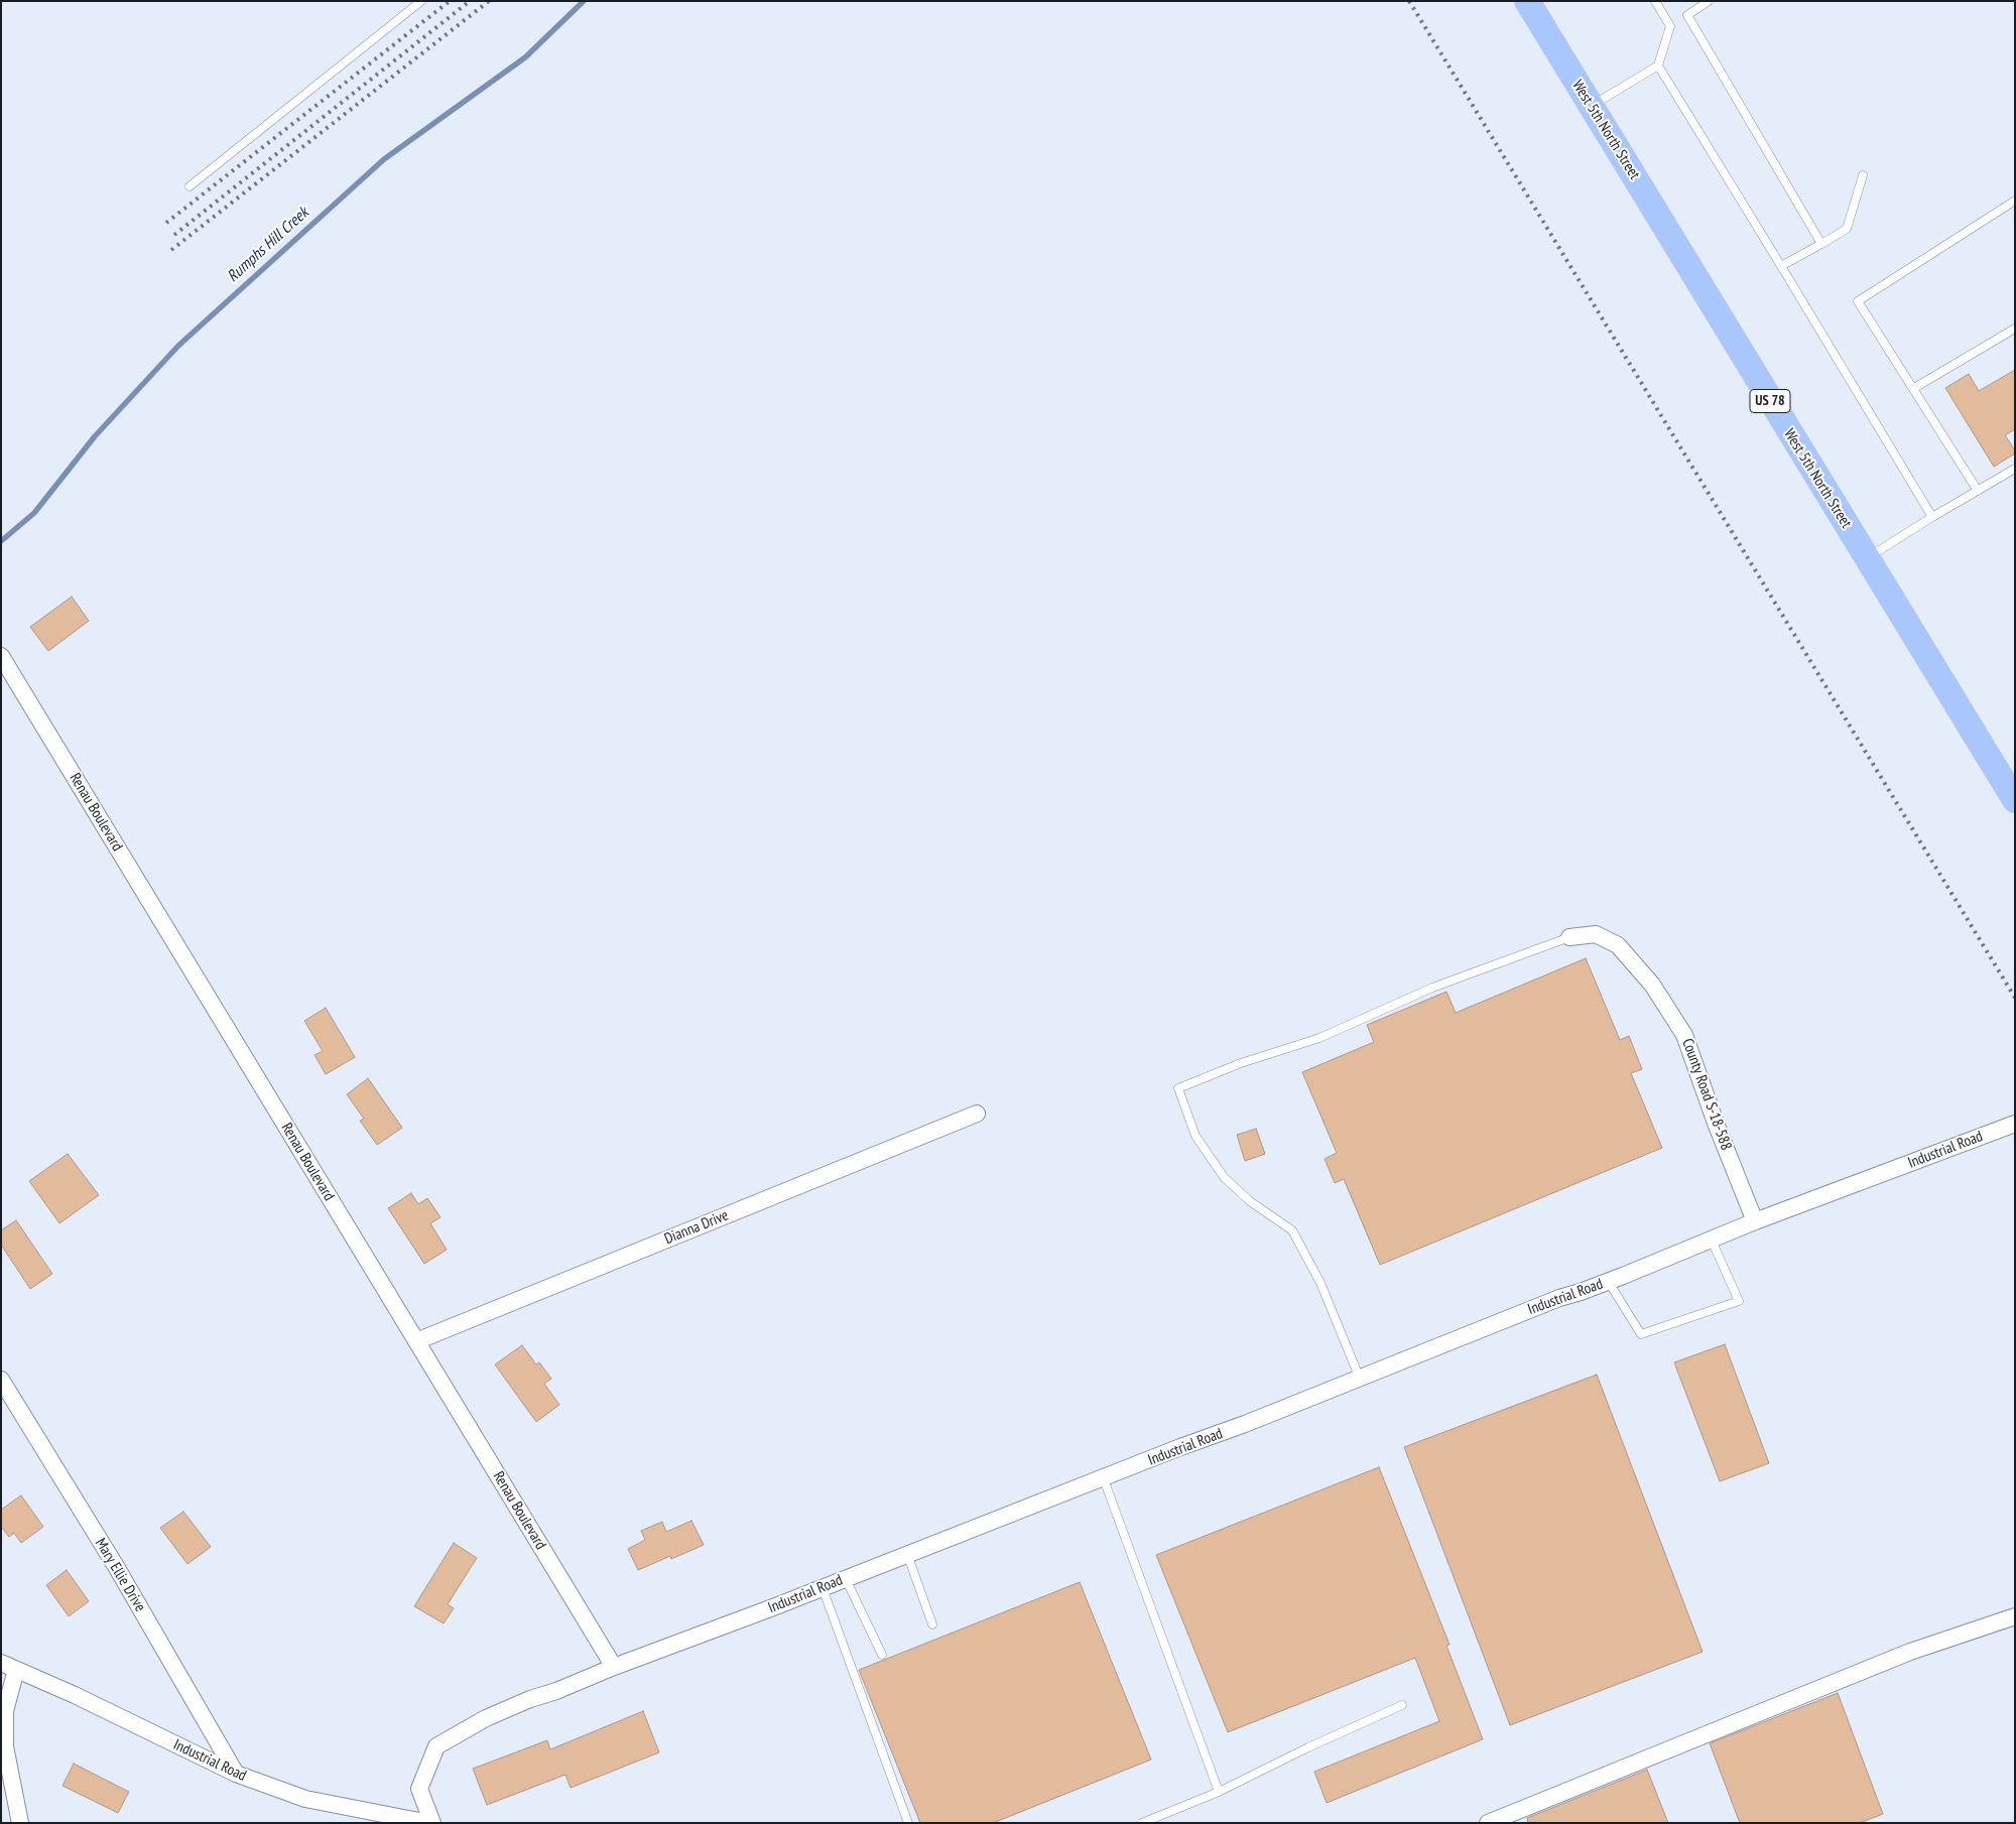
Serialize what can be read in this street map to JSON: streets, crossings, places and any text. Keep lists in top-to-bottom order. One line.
{"streets":{"main road":["West 5th North Street","US 78"],"street":["Renau Boulevard","County Road S-18-588","Industrial Road","Dianna Drive","Mary Ellie Drive"]},"crossings":[["Renau Boulevard","Industrial Road"],["Renau Boulevard","Dianna Drive"],["County Road S-18-588","Industrial Road"],["Industrial Road","Mary Ellie Drive"]],"water":["Rumphs Hill Creek"]}
